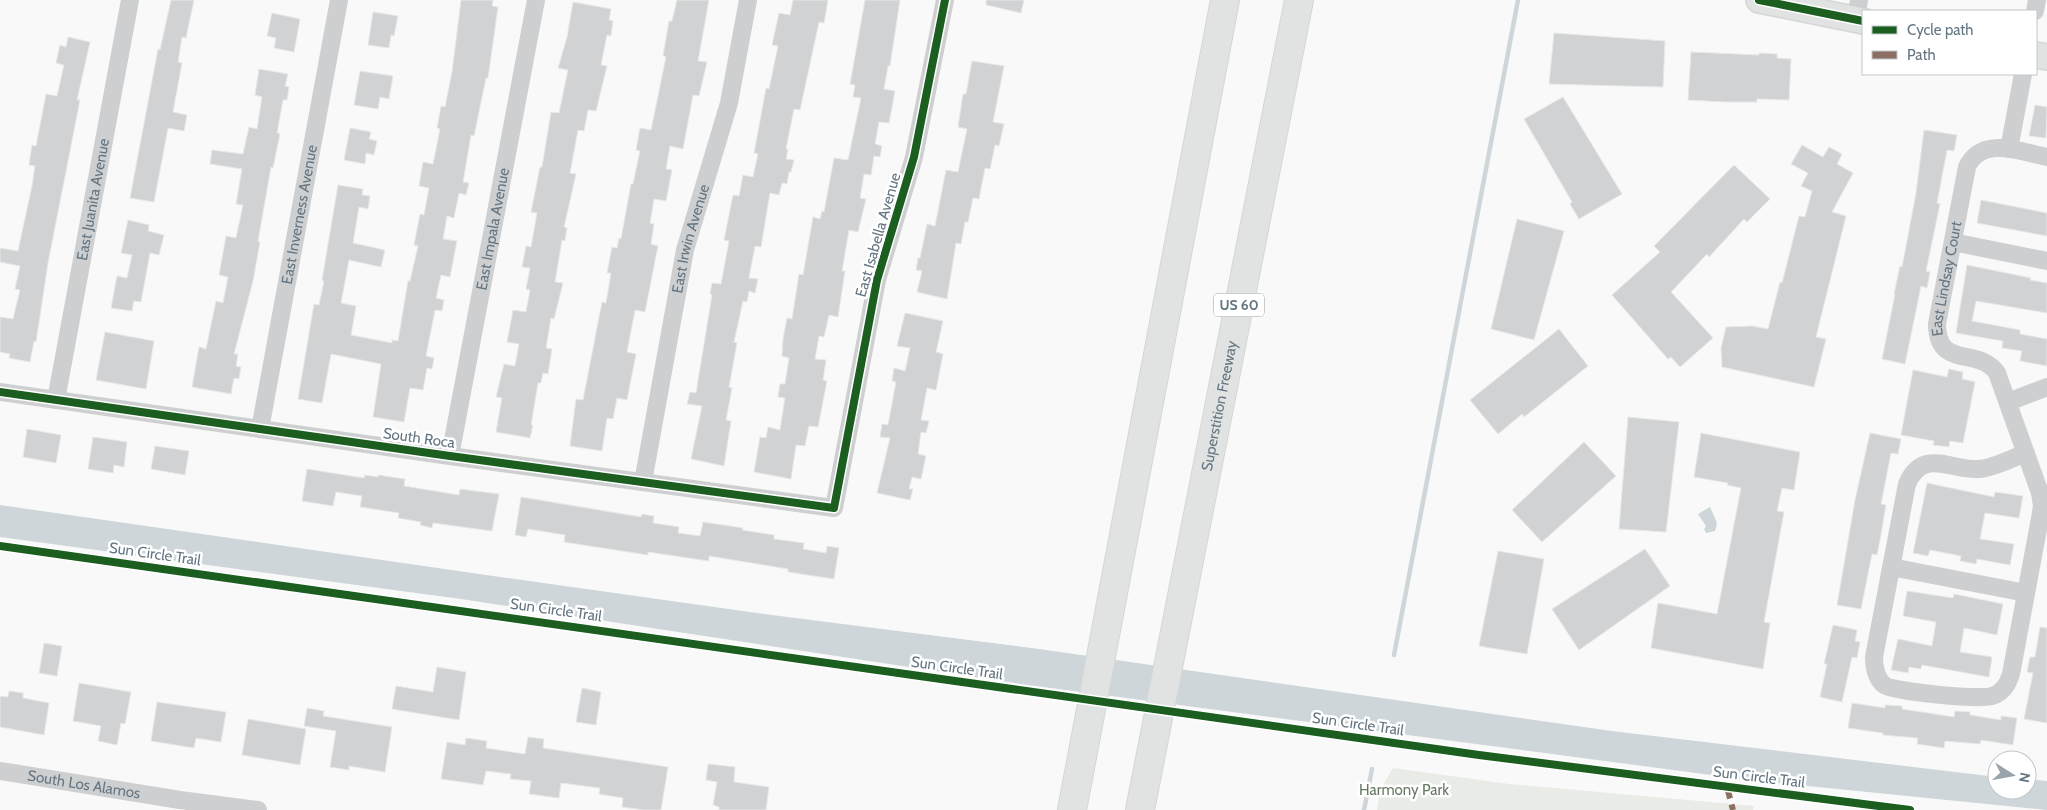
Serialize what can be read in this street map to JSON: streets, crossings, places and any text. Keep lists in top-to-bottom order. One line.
{"streets":{"highway":["US 60","Superstition Freeway"],"street":["East Juanita Avenue","East Inverness Avenue","East Impala Avenue","East Isabella Avenue","East Irwin Avenue","East Lindsay Court","South Roca","South Los Alamos"],"cycle path":["Sun Circle Trail"]},"crossings":[["East Juanita Avenue","South Roca"],["East Inverness Avenue","South Roca"],["East Impala Avenue","South Roca"],["East Isabella Avenue","South Roca"],["East Irwin Avenue","South Roca"]],"parks":["Harmony Park"],"legend":["Cycle path","Path"],"north":"right"}
